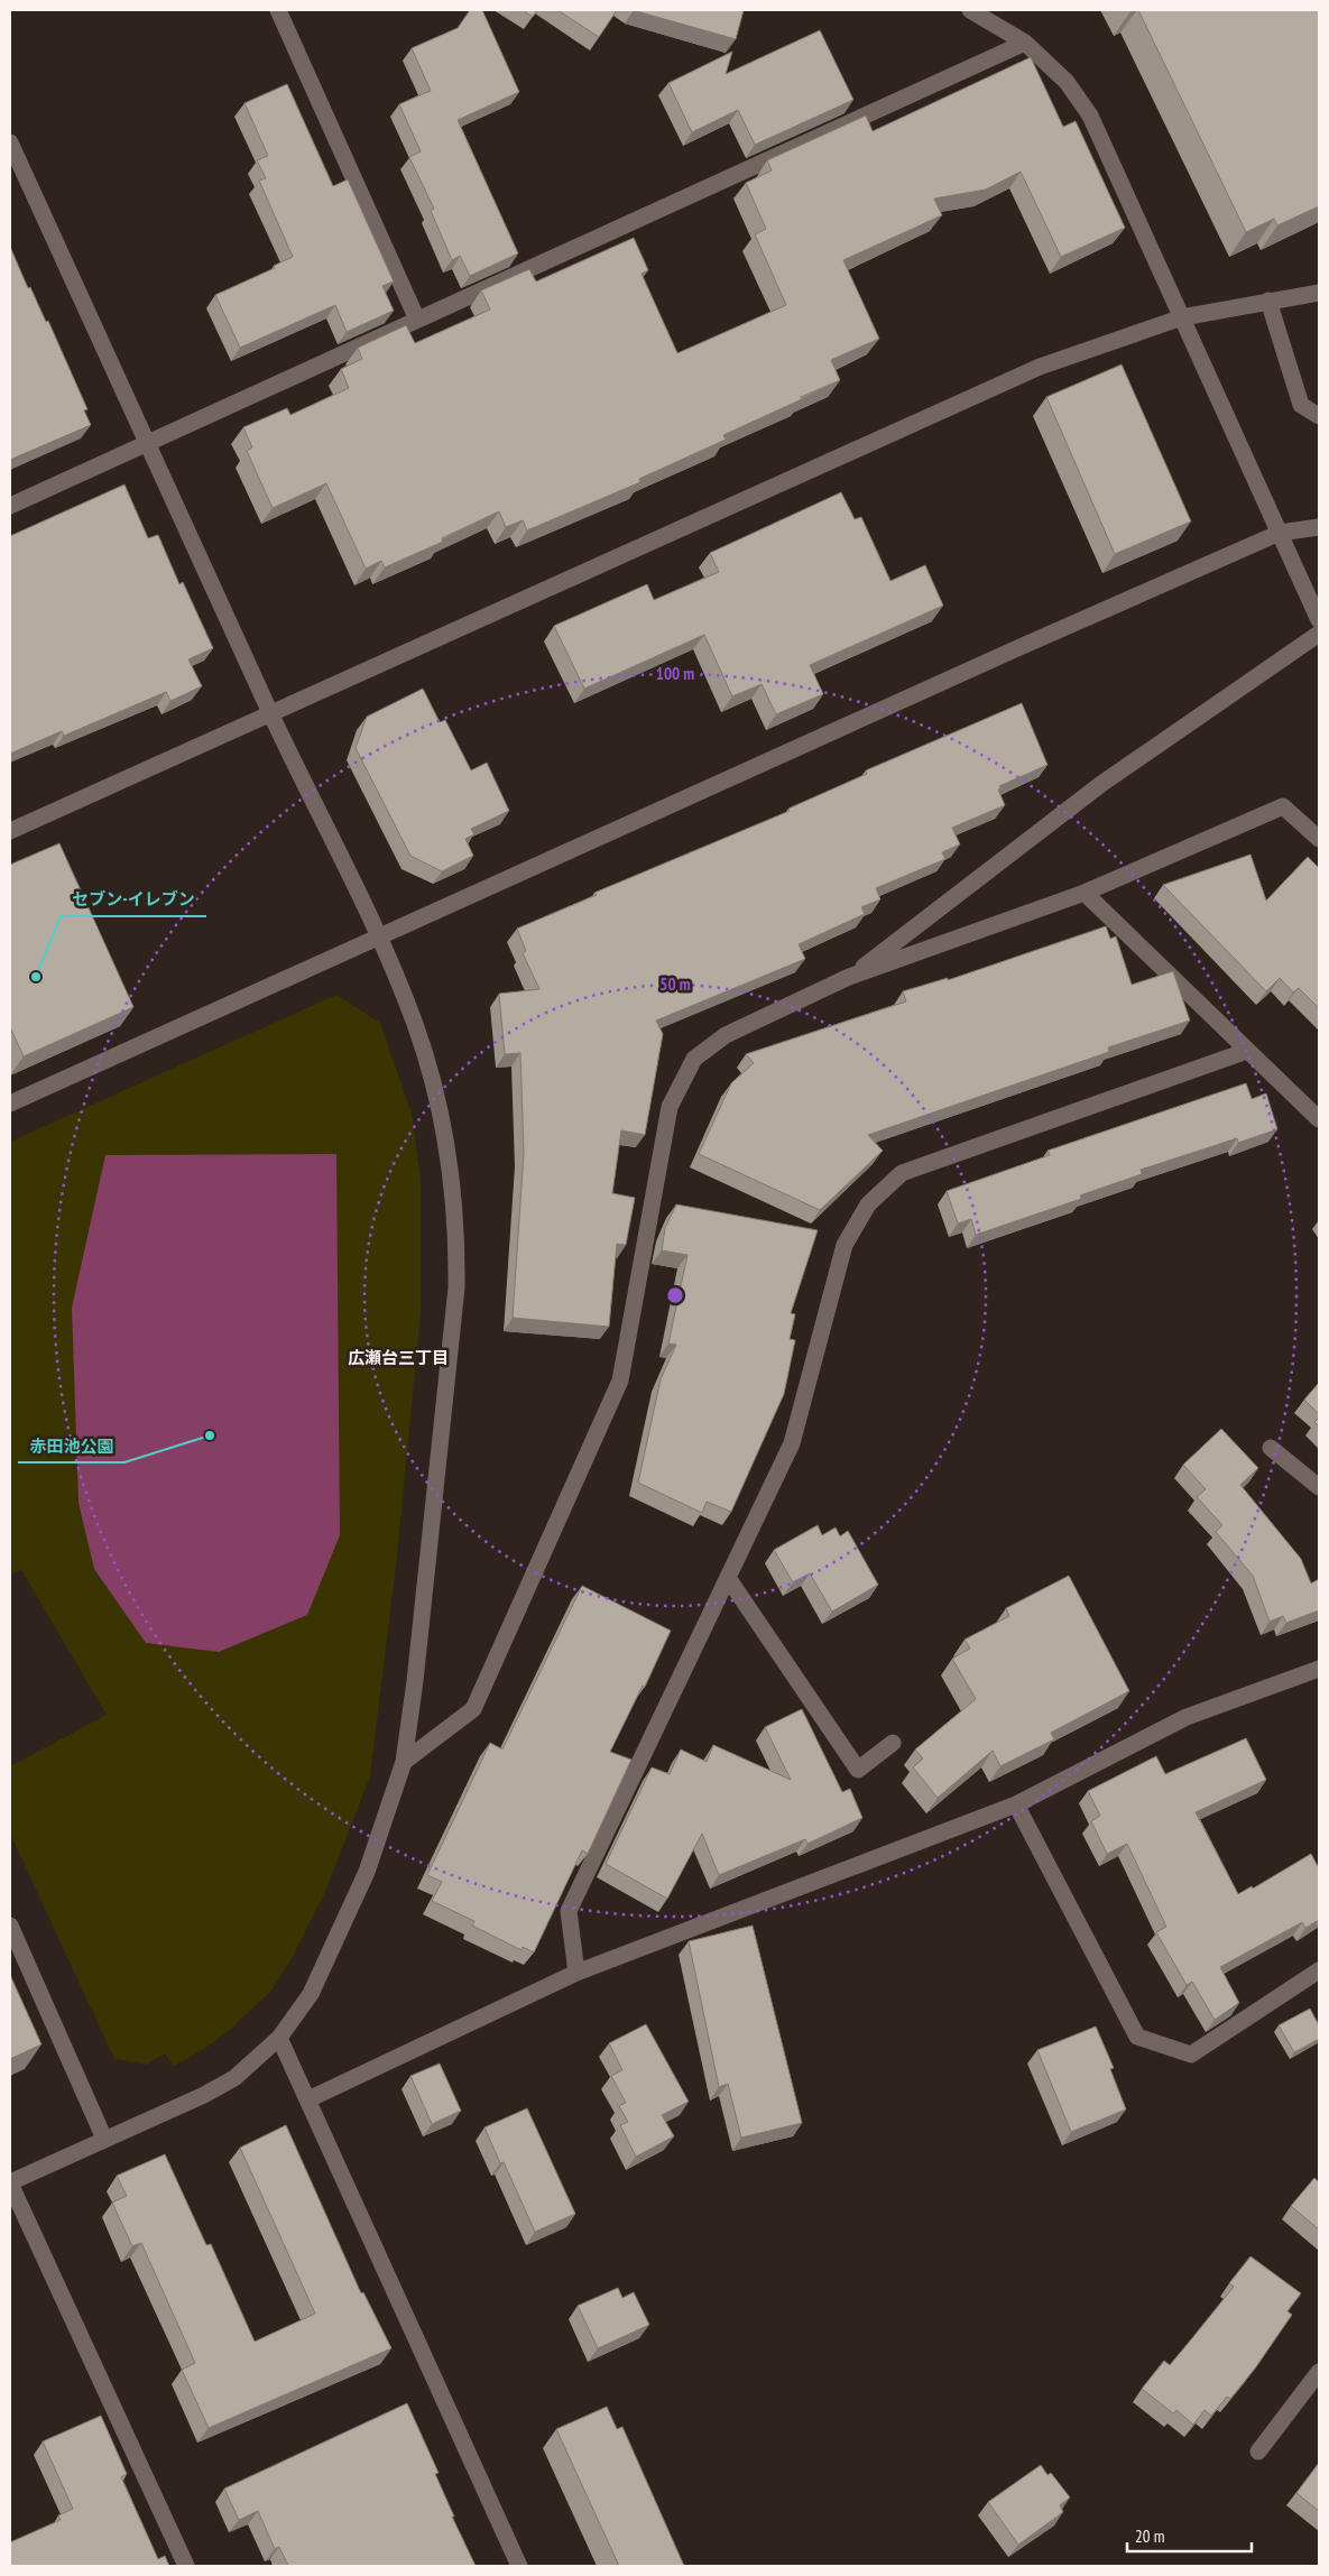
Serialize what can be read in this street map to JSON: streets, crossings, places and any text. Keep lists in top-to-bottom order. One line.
{"districts":["広瀬台三丁目"],"places":["セブン-イレブン","赤田池公園"],"scale_bar":"20 m","rings":["100 m","50 m"]}
